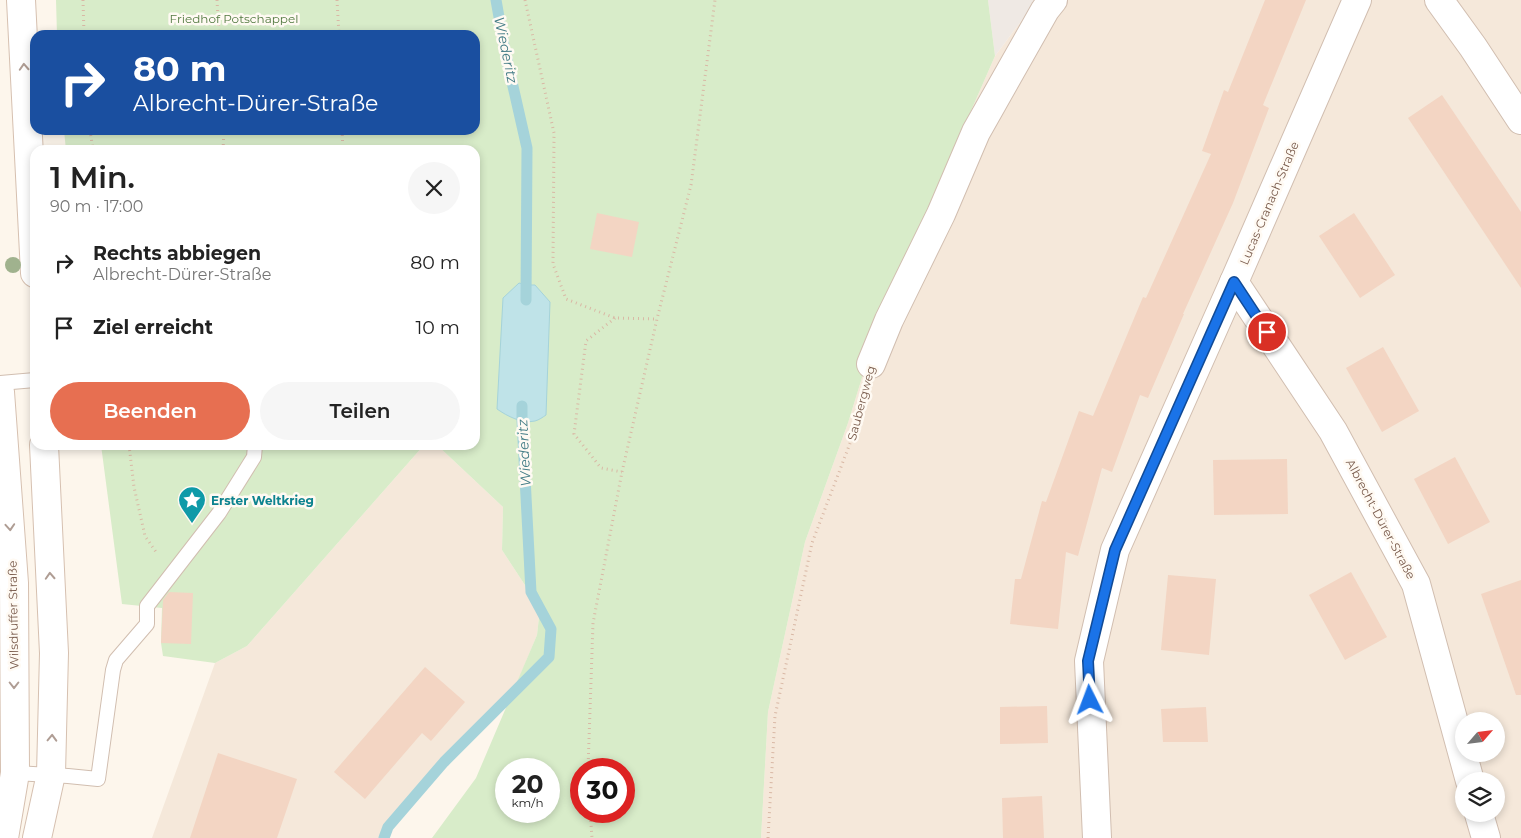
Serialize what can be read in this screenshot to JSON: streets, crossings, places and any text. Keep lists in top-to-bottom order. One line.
{"streets":{"street":["Lucas-Cranach-Straße","Saubergweg","Albrecht-Dürer-Straße","Wilsdruffer Straße"]},"crossings":[["Lucas-Cranach-Straße","Albrecht-Dürer-Straße"]],"water":["Wiederitz"],"parks":["Friedhof Potschappel"],"places":{"place":["Erster Weltkrieg"]},"north":"top right","page":{"turn":["80 m","Albrecht-Dürer-Straße"],"heading":["1 Min.","90 m · 17:00"],"list":[{"name":"Rechts abbiegen","note":"Albrecht-Dürer-Straße","value":"80 m"},{"name":"Ziel erreicht","value":"10 m"}],"buttons":["Beenden","Teilen"],"speed":"20 km/h","limit":"30"}}
